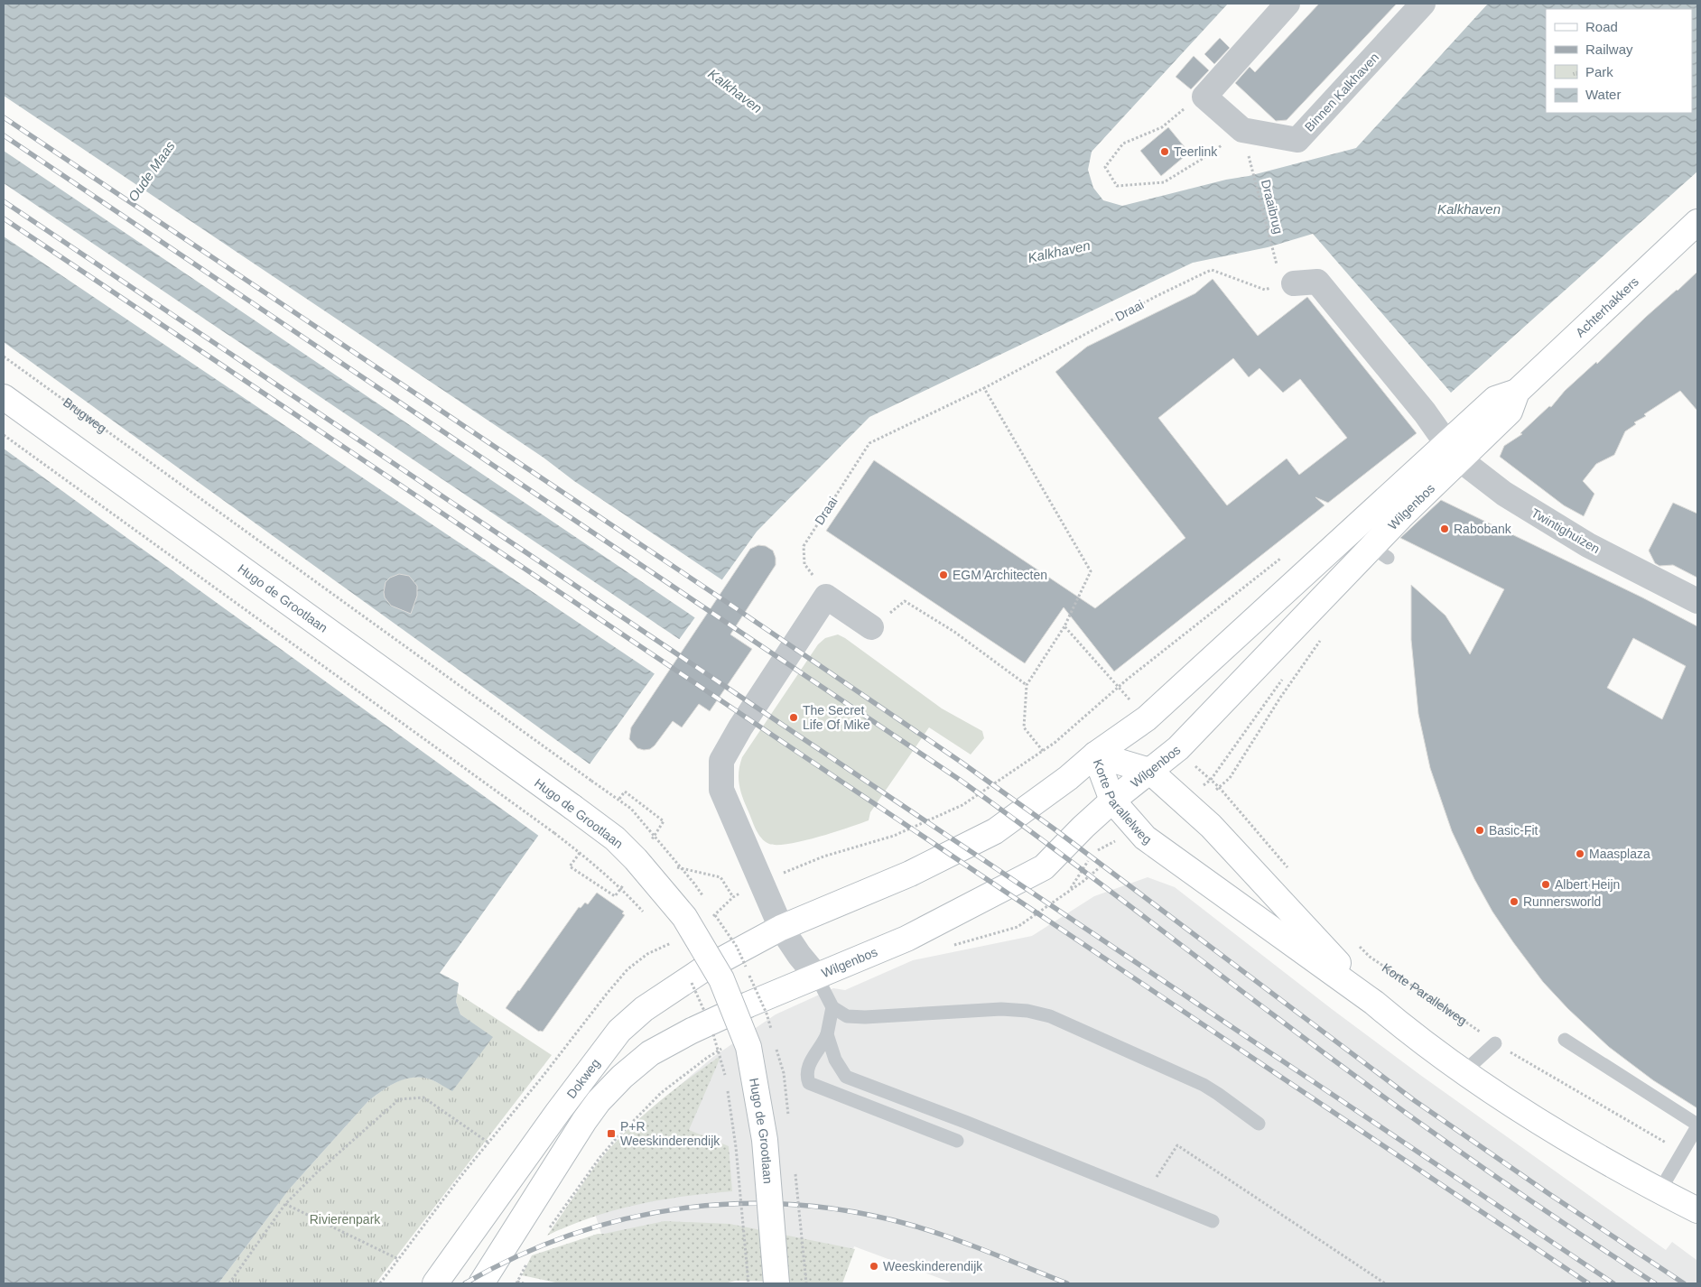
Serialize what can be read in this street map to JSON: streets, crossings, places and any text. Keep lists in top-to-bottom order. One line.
{"streets":{"main road":["Achterhakkers","Wilgenbos","Hugo de Grootlaan","Korte Parallelweg","Dokweg"],"street":["Binnen Kalkhaven","Twintighuizen"],"path":["Draaibrug","Draai","Brugweg"]},"crossings":[["Binnen Kalkhaven","Draaibrug"],["Draaibrug","Draai"],["Achterhakkers","Wilgenbos"],["Achterhakkers","Twintighuizen"],["Draai","Wilgenbos"],["Wilgenbos","Twintighuizen"],["Wilgenbos","Korte Parallelweg"],["Wilgenbos","Dokweg"]],"water":["Kalkhaven","Oude Maas"],"parks":["Rivierenpark"],"places":{"other":["Teerlink","Rabobank","EGM Architecten","The Secret Life Of Mike","Basic-Fit","Maasplaza","Albert Heijn","Runnersworld","Weeskinderendijk"],"transit":["P+R Weeskinderendijk"]},"legend":["Road","Railway","Park","Water"]}
